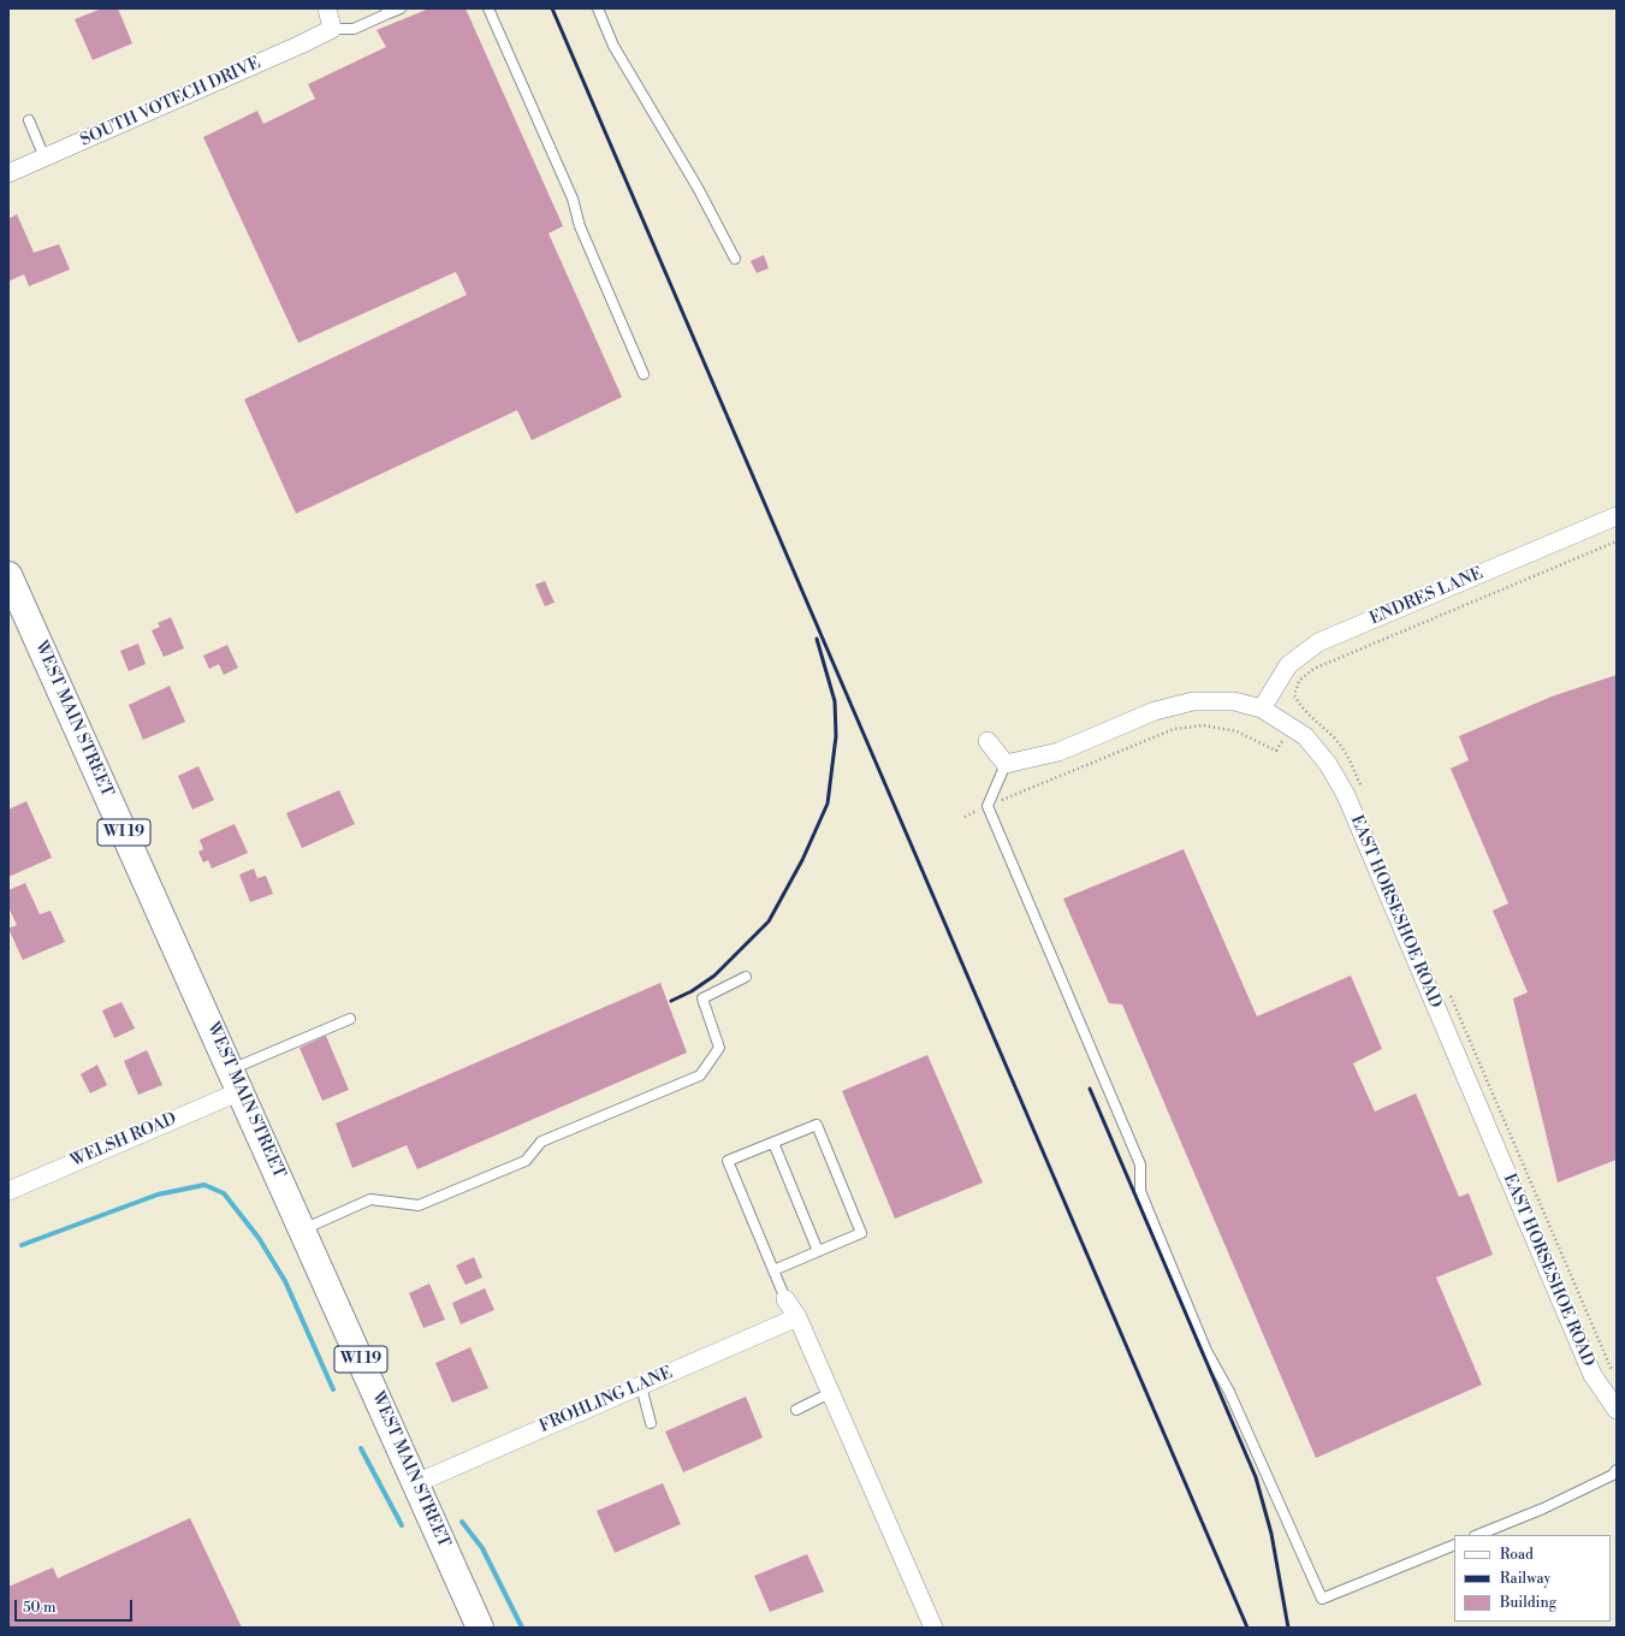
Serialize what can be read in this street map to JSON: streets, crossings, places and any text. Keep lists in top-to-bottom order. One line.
{"streets":{"main road":["WEST MAIN STREET","WI 19"],"street":["SOUTH VOTECH DRIVE","ENDRES LANE","EAST HORSESHOE ROAD","WELSH ROAD","FROHLING LANE"]},"crossings":[["ENDRES LANE","EAST HORSESHOE ROAD"],["WEST MAIN STREET","WELSH ROAD"],["WEST MAIN STREET","FROHLING LANE"]],"legend":["Road","Railway","Building"],"scale_bar":"50 m"}
